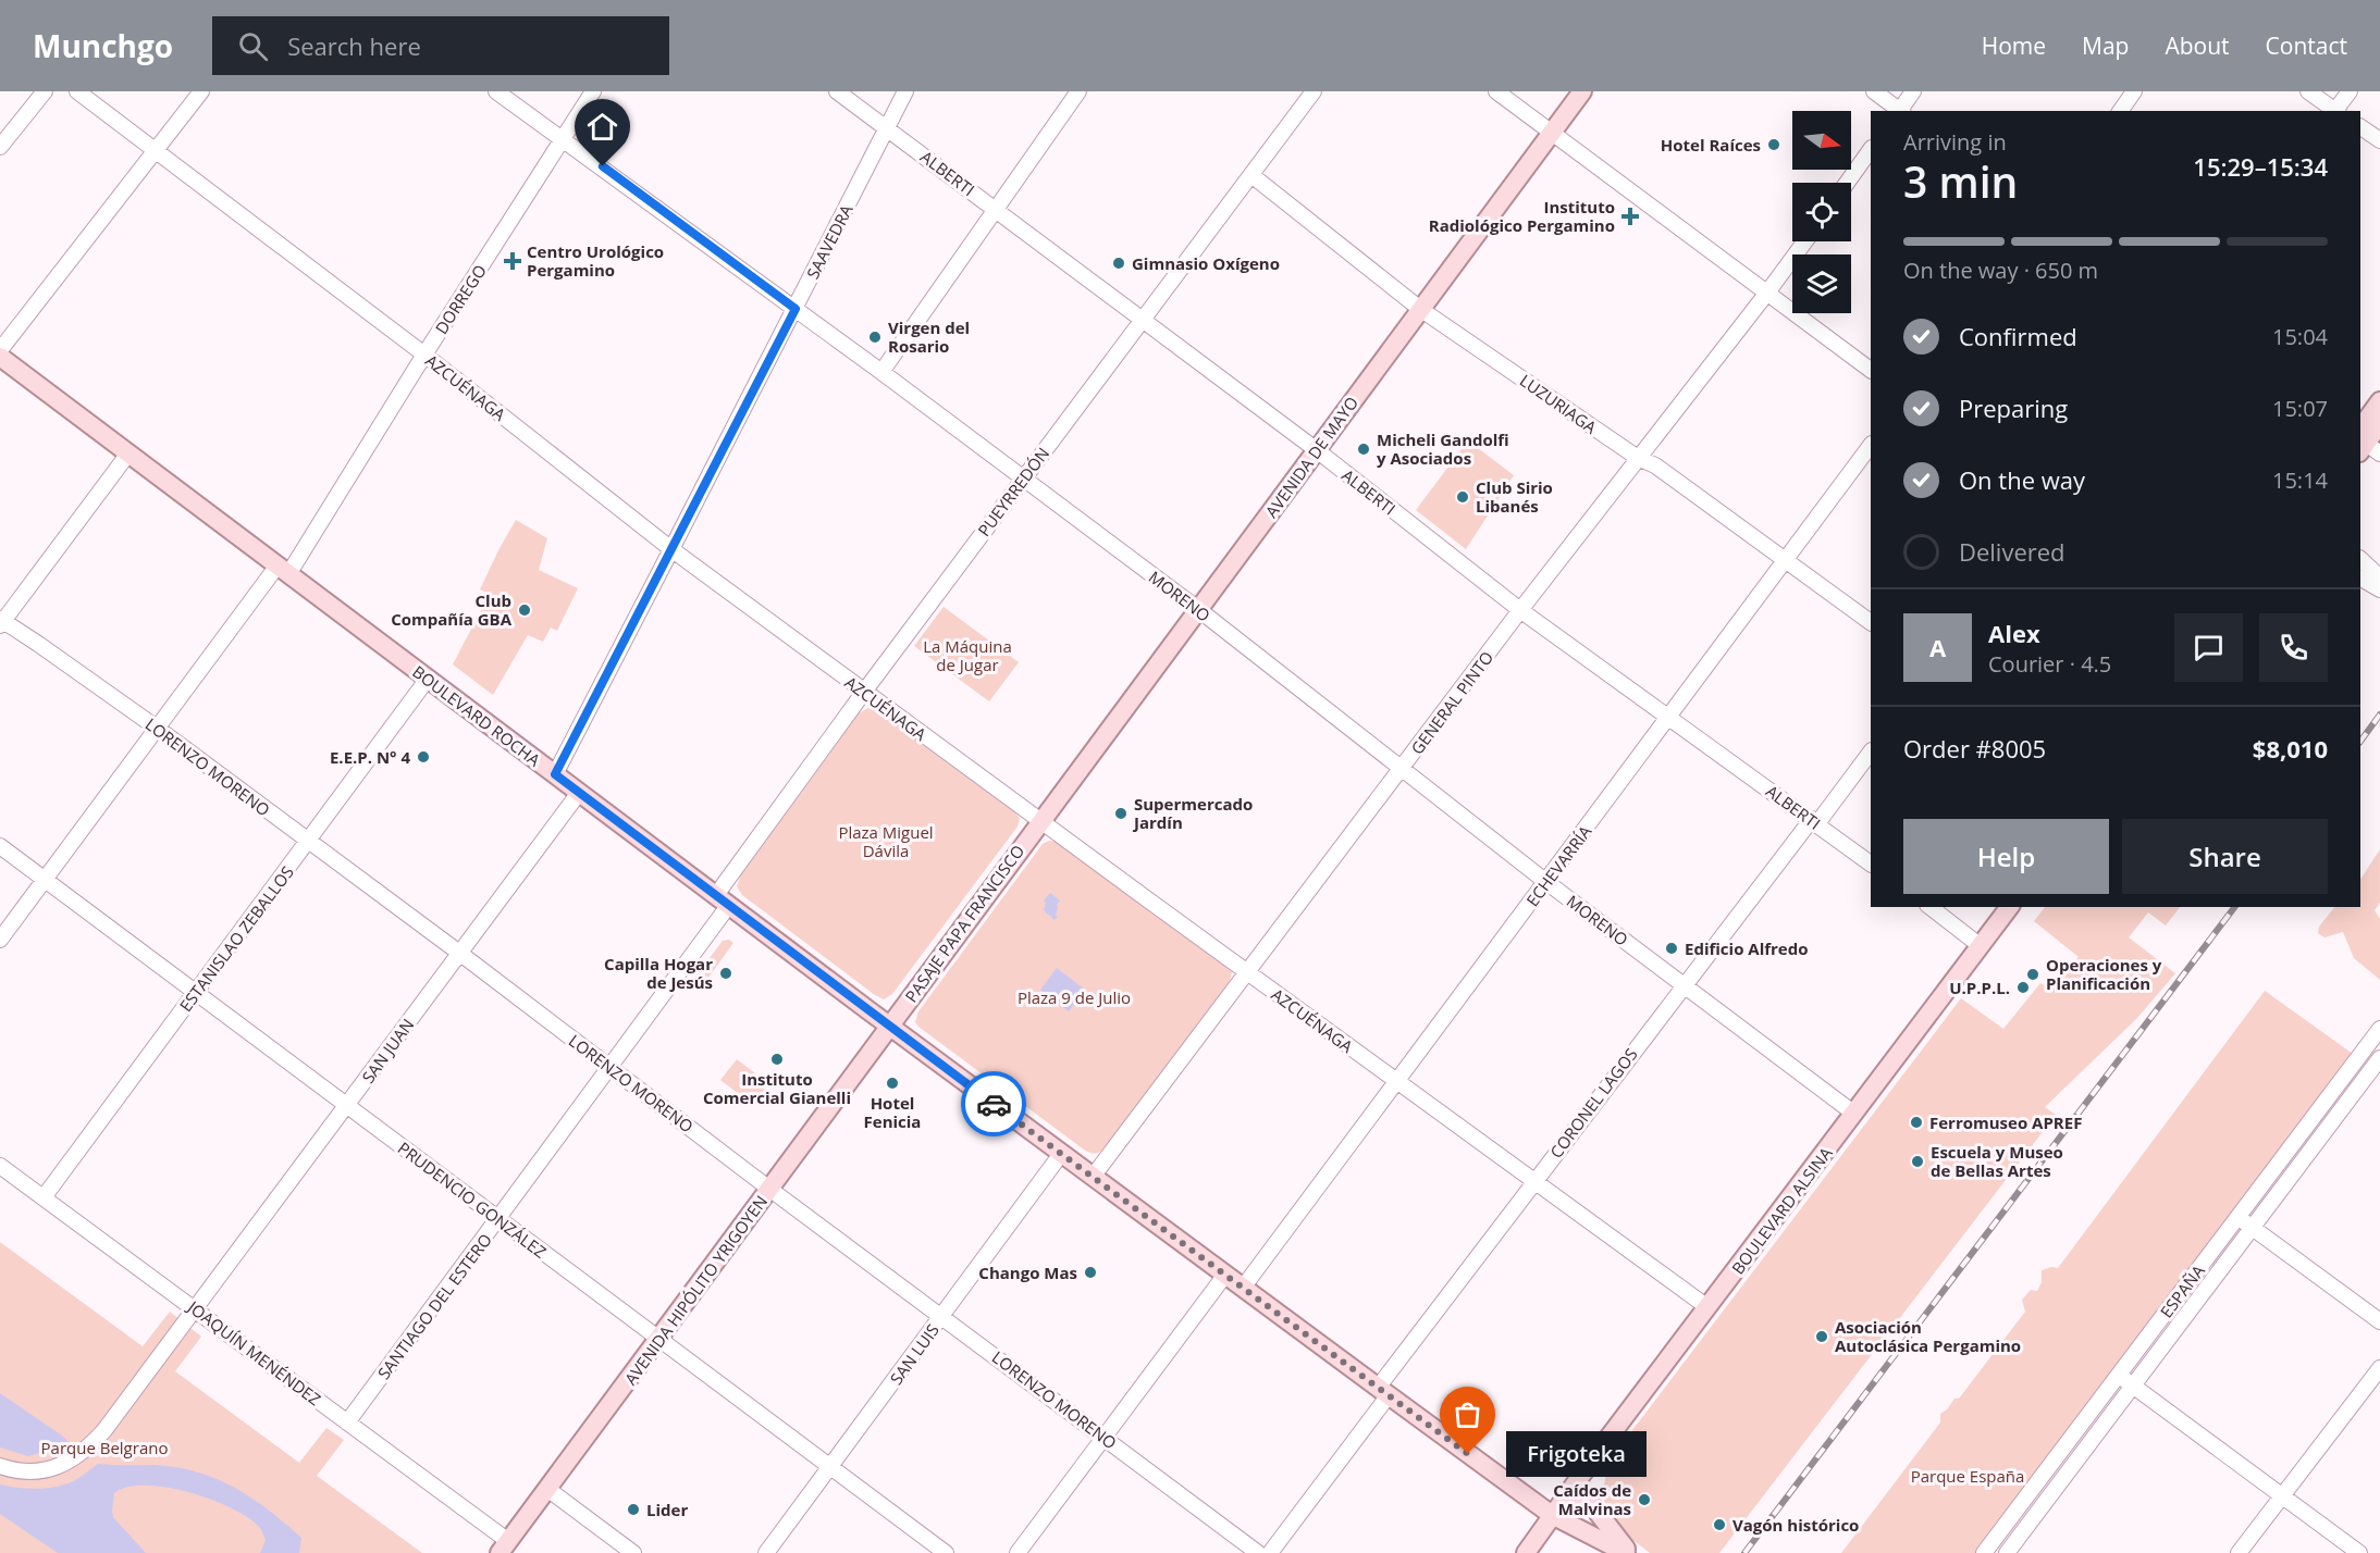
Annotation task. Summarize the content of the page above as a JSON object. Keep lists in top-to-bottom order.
{
  "streets": {
    "main road": [
      "AVENIDA DE MAYO",
      "BOULEVARD ROCHA",
      "PASAJE PAPA FRANCISCO",
      "BOULEVARD ALSINA",
      "AVENIDA HIPÓLITO YRIGOYEN"
    ],
    "street": [
      "ALBERTI",
      "SAAVEDRA",
      "DORREGO",
      "AZCUÉNAGA",
      "LUZURIAGA",
      "PUEYRREDÓN",
      "MORENO",
      "GENERAL PINTO",
      "LORENZO MORENO",
      "ECHEVARRÍA",
      "ESTANISLAO ZEBALLOS",
      "SAN JUAN",
      "CORONEL LAGOS",
      "PRUDENCIO GONZÁLEZ",
      "ESPAÑA",
      "SANTIAGO DEL ESTERO",
      "JOAQUÍN MENÉNDEZ",
      "SAN LUIS"
    ]
  },
  "crossings": [
    ["ALBERTI", "SAAVEDRA"],
    ["ALBERTI", "AVENIDA DE MAYO"],
    ["ALBERTI", "PUEYRREDÓN"],
    ["ALBERTI", "GENERAL PINTO"],
    ["ALBERTI", "ECHEVARRÍA"],
    ["ALBERTI", "CORONEL LAGOS"],
    ["SAAVEDRA", "AZCUÉNAGA"],
    ["SAAVEDRA", "MORENO"],
    ["SAAVEDRA", "BOULEVARD ROCHA"],
    ["DORREGO", "AZCUÉNAGA"],
    ["DORREGO", "MORENO"],
    ["DORREGO", "BOULEVARD ROCHA"],
    ["DORREGO", "LORENZO MORENO"],
    ["DORREGO", "PRUDENCIO GONZÁLEZ"],
    ["AZCUÉNAGA", "AVENIDA DE MAYO"],
    ["AZCUÉNAGA", "PUEYRREDÓN"],
    ["AZCUÉNAGA", "GENERAL PINTO"],
    ["AZCUÉNAGA", "ECHEVARRÍA"],
    ["AZCUÉNAGA", "PASAJE PAPA FRANCISCO"],
    ["AZCUÉNAGA", "CORONEL LAGOS"],
    ["AZCUÉNAGA", "BOULEVARD ALSINA"],
    ["LUZURIAGA", "AVENIDA DE MAYO"],
    ["LUZURIAGA", "PUEYRREDÓN"],
    ["LUZURIAGA", "GENERAL PINTO"],
    ["LUZURIAGA", "ECHEVARRÍA"],
    ["AVENIDA DE MAYO", "MORENO"],
    ["AVENIDA DE MAYO", "PASAJE PAPA FRANCISCO"],
    ["PUEYRREDÓN", "MORENO"],
    ["PUEYRREDÓN", "BOULEVARD ROCHA"],
    ["PUEYRREDÓN", "SANTIAGO DEL ESTERO"],
    ["MORENO", "GENERAL PINTO"],
    ["MORENO", "ECHEVARRÍA"],
    ["MORENO", "CORONEL LAGOS"],
    ["MORENO", "BOULEVARD ALSINA"],
    ["GENERAL PINTO", "BOULEVARD ROCHA"],
    ["BOULEVARD ROCHA", "ECHEVARRÍA"],
    ["BOULEVARD ROCHA", "PASAJE PAPA FRANCISCO"],
    ["BOULEVARD ROCHA", "ESTANISLAO ZEBALLOS"],
    ["BOULEVARD ROCHA", "SAN JUAN"],
    ["BOULEVARD ROCHA", "CORONEL LAGOS"],
    ["BOULEVARD ROCHA", "BOULEVARD ALSINA"],
    ["BOULEVARD ROCHA", "AVENIDA HIPÓLITO YRIGOYEN"],
    ["BOULEVARD ROCHA", "SANTIAGO DEL ESTERO"],
    ["BOULEVARD ROCHA", "SAN LUIS"],
    ["LORENZO MORENO", "ESTANISLAO ZEBALLOS"],
    ["LORENZO MORENO", "SAN JUAN"],
    ["LORENZO MORENO", "AVENIDA HIPÓLITO YRIGOYEN"],
    ["LORENZO MORENO", "SANTIAGO DEL ESTERO"],
    ["LORENZO MORENO", "SAN LUIS"],
    ["PASAJE PAPA FRANCISCO", "AVENIDA HIPÓLITO YRIGOYEN"],
    ["ESTANISLAO ZEBALLOS", "PRUDENCIO GONZÁLEZ"],
    ["ESTANISLAO ZEBALLOS", "JOAQUÍN MENÉNDEZ"],
    ["SAN JUAN", "PRUDENCIO GONZÁLEZ"],
    ["SAN JUAN", "JOAQUÍN MENÉNDEZ"],
    ["PRUDENCIO GONZÁLEZ", "AVENIDA HIPÓLITO YRIGOYEN"],
    ["PRUDENCIO GONZÁLEZ", "SANTIAGO DEL ESTERO"],
    ["PRUDENCIO GONZÁLEZ", "SAN LUIS"],
    ["AVENIDA HIPÓLITO YRIGOYEN", "JOAQUÍN MENÉNDEZ"],
    ["SANTIAGO DEL ESTERO", "JOAQUÍN MENÉNDEZ"]
  ],
  "parks": [
    "La Máquina de Jugar",
    "Plaza Miguel Dávila",
    "Plaza 9 de Julio",
    "Parque Belgrano",
    "Parque España"
  ],
  "places": {
    "other": [
      "Hotel Raíces",
      "Gimnasio Oxígeno",
      "Virgen del Rosario",
      "Micheli Gandolfi y Asociados",
      "Club Sirio Libanés",
      "Club Compañía GBA",
      "E.E.P. N° 4",
      "Supermercado Jardín",
      "Edificio Alfredo",
      "Capilla Hogar de Jesús",
      "Operaciones y Planificación",
      "U.P.P.L.",
      "Instituto Comercial Gianelli",
      "Hotel Fenicia",
      "Ferromuseo APREF",
      "Escuela y Museo de Bellas Artes",
      "Chango Mas",
      "Asociación Autoclásica Pergamino",
      "Frigoteka",
      "Caídos de Malvinas",
      "Lider",
      "Vagón histórico"
    ],
    "health": ["Instituto Radiológico Pergamino", "Centro Urológico Pergamino"]
  },
  "north": "right",
  "page": {
    "header": "Munchgo",
    "search": "Search here",
    "nav": [
      "Home",
      "Map",
      "About",
      "Contact"
    ],
    "heading": ["3 min", "Arriving in", "15:29–15:34"],
    "panel": [
      "Alex",
      "Courier · 4.5",
      "Order #8005",
      "$8,010"
    ],
    "bar": "On the way · 650 m",
    "list": [
      ["Confirmed", "15:04"],
      ["Preparing", "15:07"],
      ["On the way", "15:14"],
      "Delivered"
    ],
    "round": "A",
    "buttons": ["Help", "Share"],
    "bubble": "Frigoteka"
  }
}
